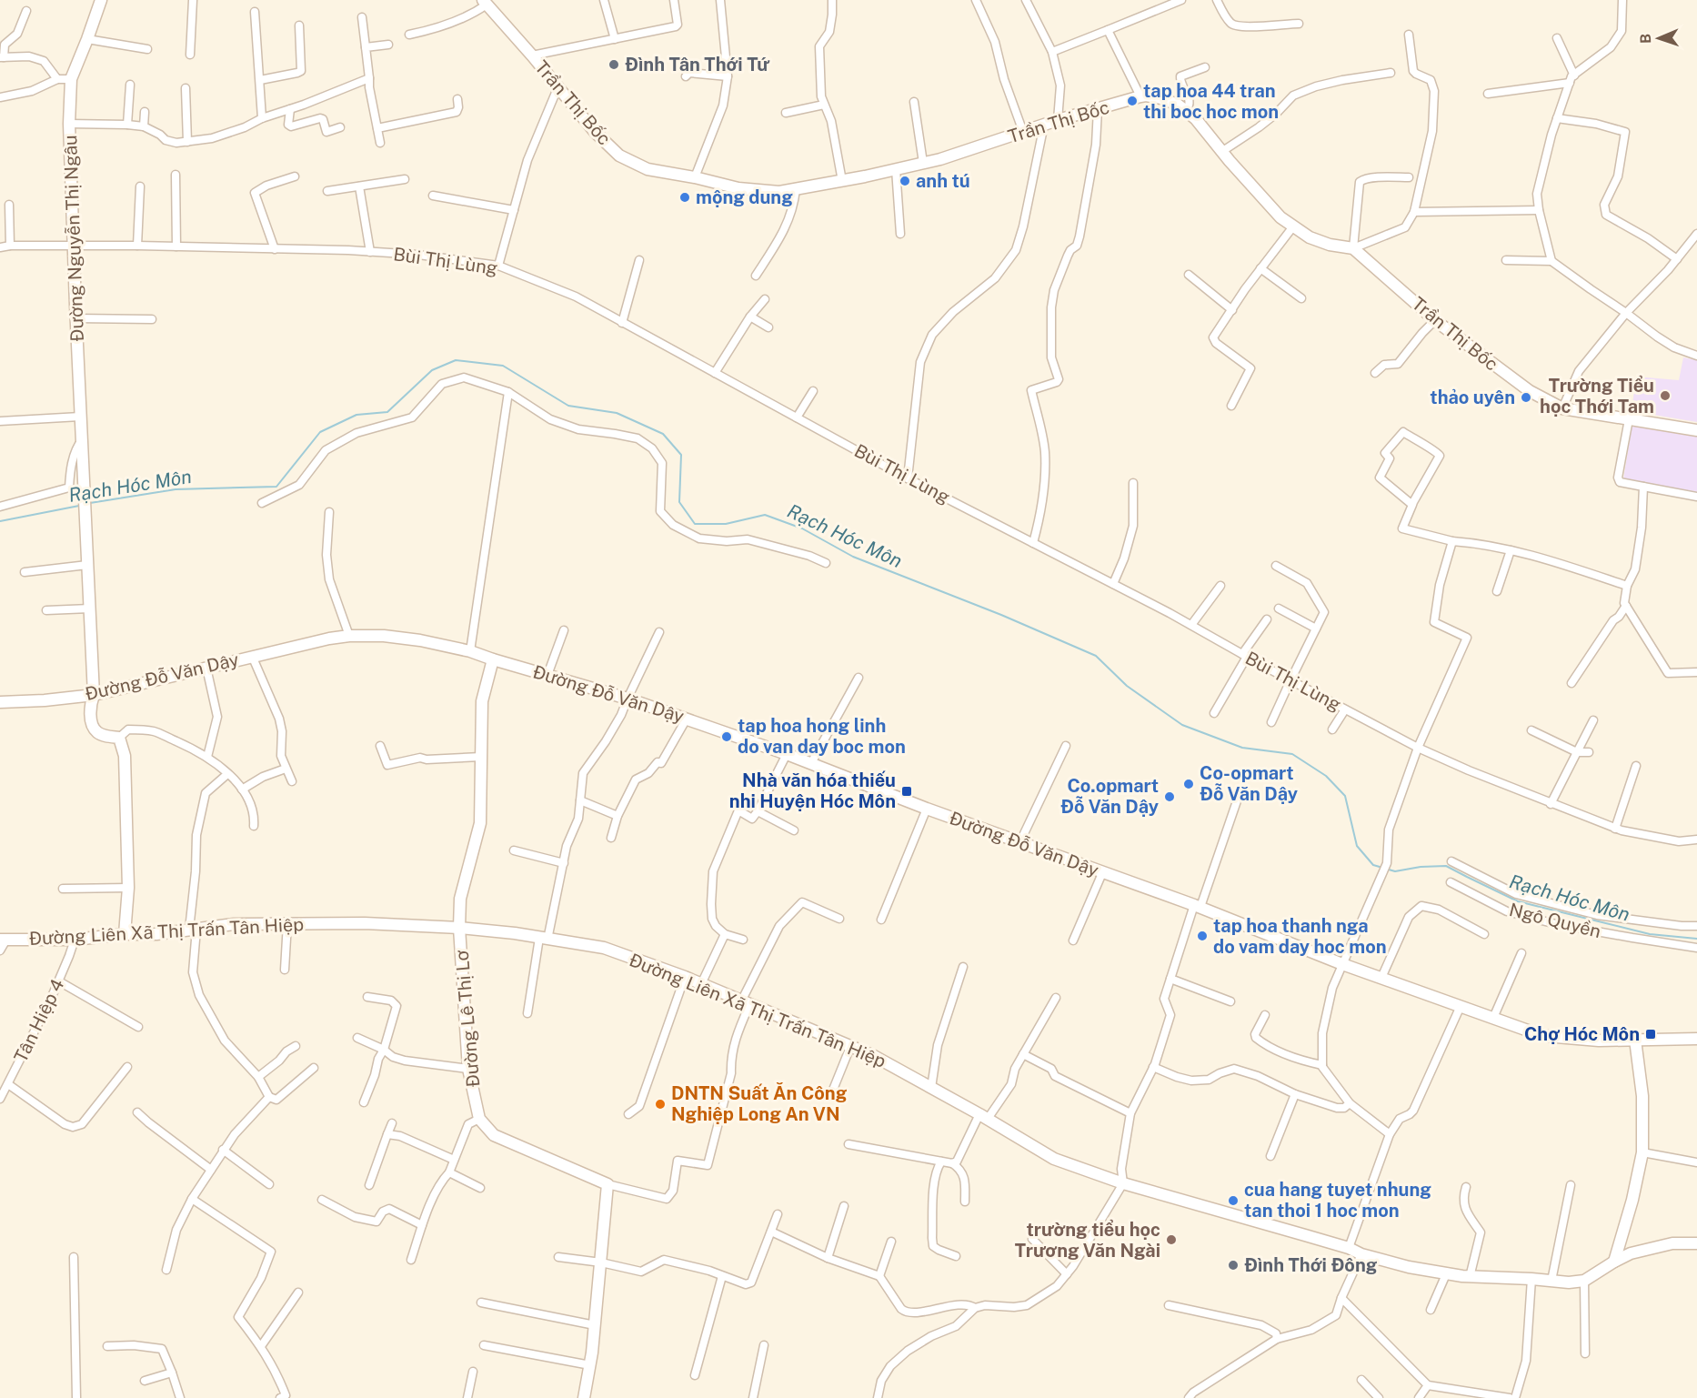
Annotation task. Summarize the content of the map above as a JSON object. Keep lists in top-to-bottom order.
{
  "streets": {
    "street": [
      "Trần Thị Bốc",
      "Đường Nguyễn Thị Ngâu",
      "Bùi Thị Lùng",
      "Đường Đỗ Văn Dậy",
      "Ngô Quyền",
      "Đường Liên Xã Thị Trấn Tân Hiệp",
      "Đường Lê Thị Lơ",
      "Tân Hiệp 4"
    ]
  },
  "crossings": [
    ["Đường Nguyễn Thị Ngâu", "Bùi Thị Lùng"],
    ["Đường Đỗ Văn Dậy", "Đường Lê Thị Lơ"],
    ["Đường Liên Xã Thị Trấn Tân Hiệp", "Đường Lê Thị Lơ"],
    ["Đường Liên Xã Thị Trấn Tân Hiệp", "Tân Hiệp 4"]
  ],
  "water": ["Rạch Hóc Môn"],
  "places": {
    "other": [
      "Đình Tân Thới Tứ",
      "tap hoa 44 tran thi boc hoc mon",
      "anh tú",
      "mộng dung",
      "Trường Tiểu học Thới Tam",
      "thảo uyên",
      "tap hoa hong linh do van day boc mon",
      "Co-opmart Đỗ Văn Dậy",
      "Co.opmart Đỗ Văn Dậy",
      "tap hoa thanh nga do vam day hoc mon",
      "DNTN Suất Ăn Công Nghiệp Long An VN",
      "cua hang tuyet nhung tan thoi 1 hoc mon",
      "trường tiểu học Trương Văn Ngài",
      "Đình Thới Đông"
    ],
    "transit": ["Nhà văn hóa thiếu nhi Huyện Hóc Môn", "Chợ Hóc Môn"]
  },
  "north": "left"
}
